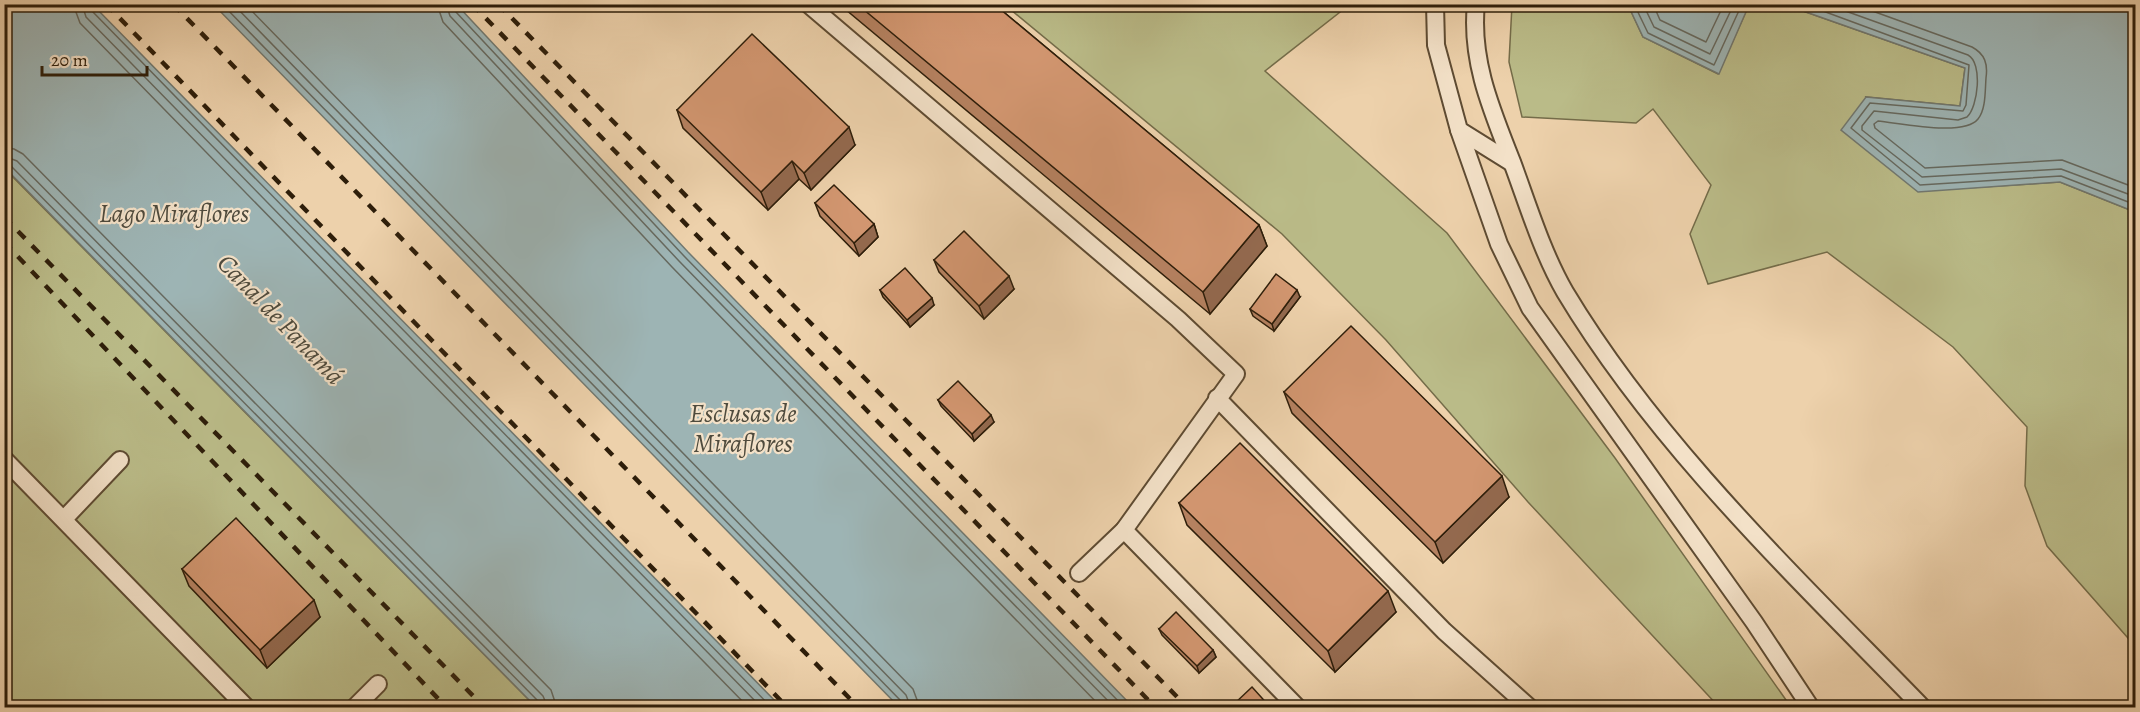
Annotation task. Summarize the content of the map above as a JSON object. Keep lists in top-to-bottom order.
{
  "water": ["Lago Miraflores", "Canal de Panamá", "Esclusas de Miraflores"],
  "scale_bar": "20 m"
}
